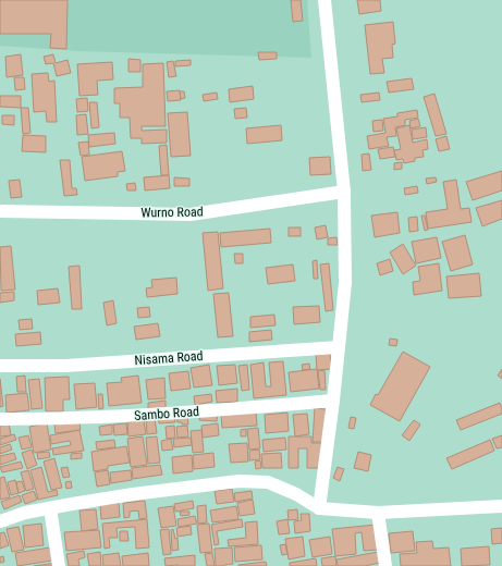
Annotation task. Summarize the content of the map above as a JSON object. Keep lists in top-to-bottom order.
{
  "streets": {
    "street": ["Wurno Road", "Nisama Road", "Sambo Road"]
  }
}
